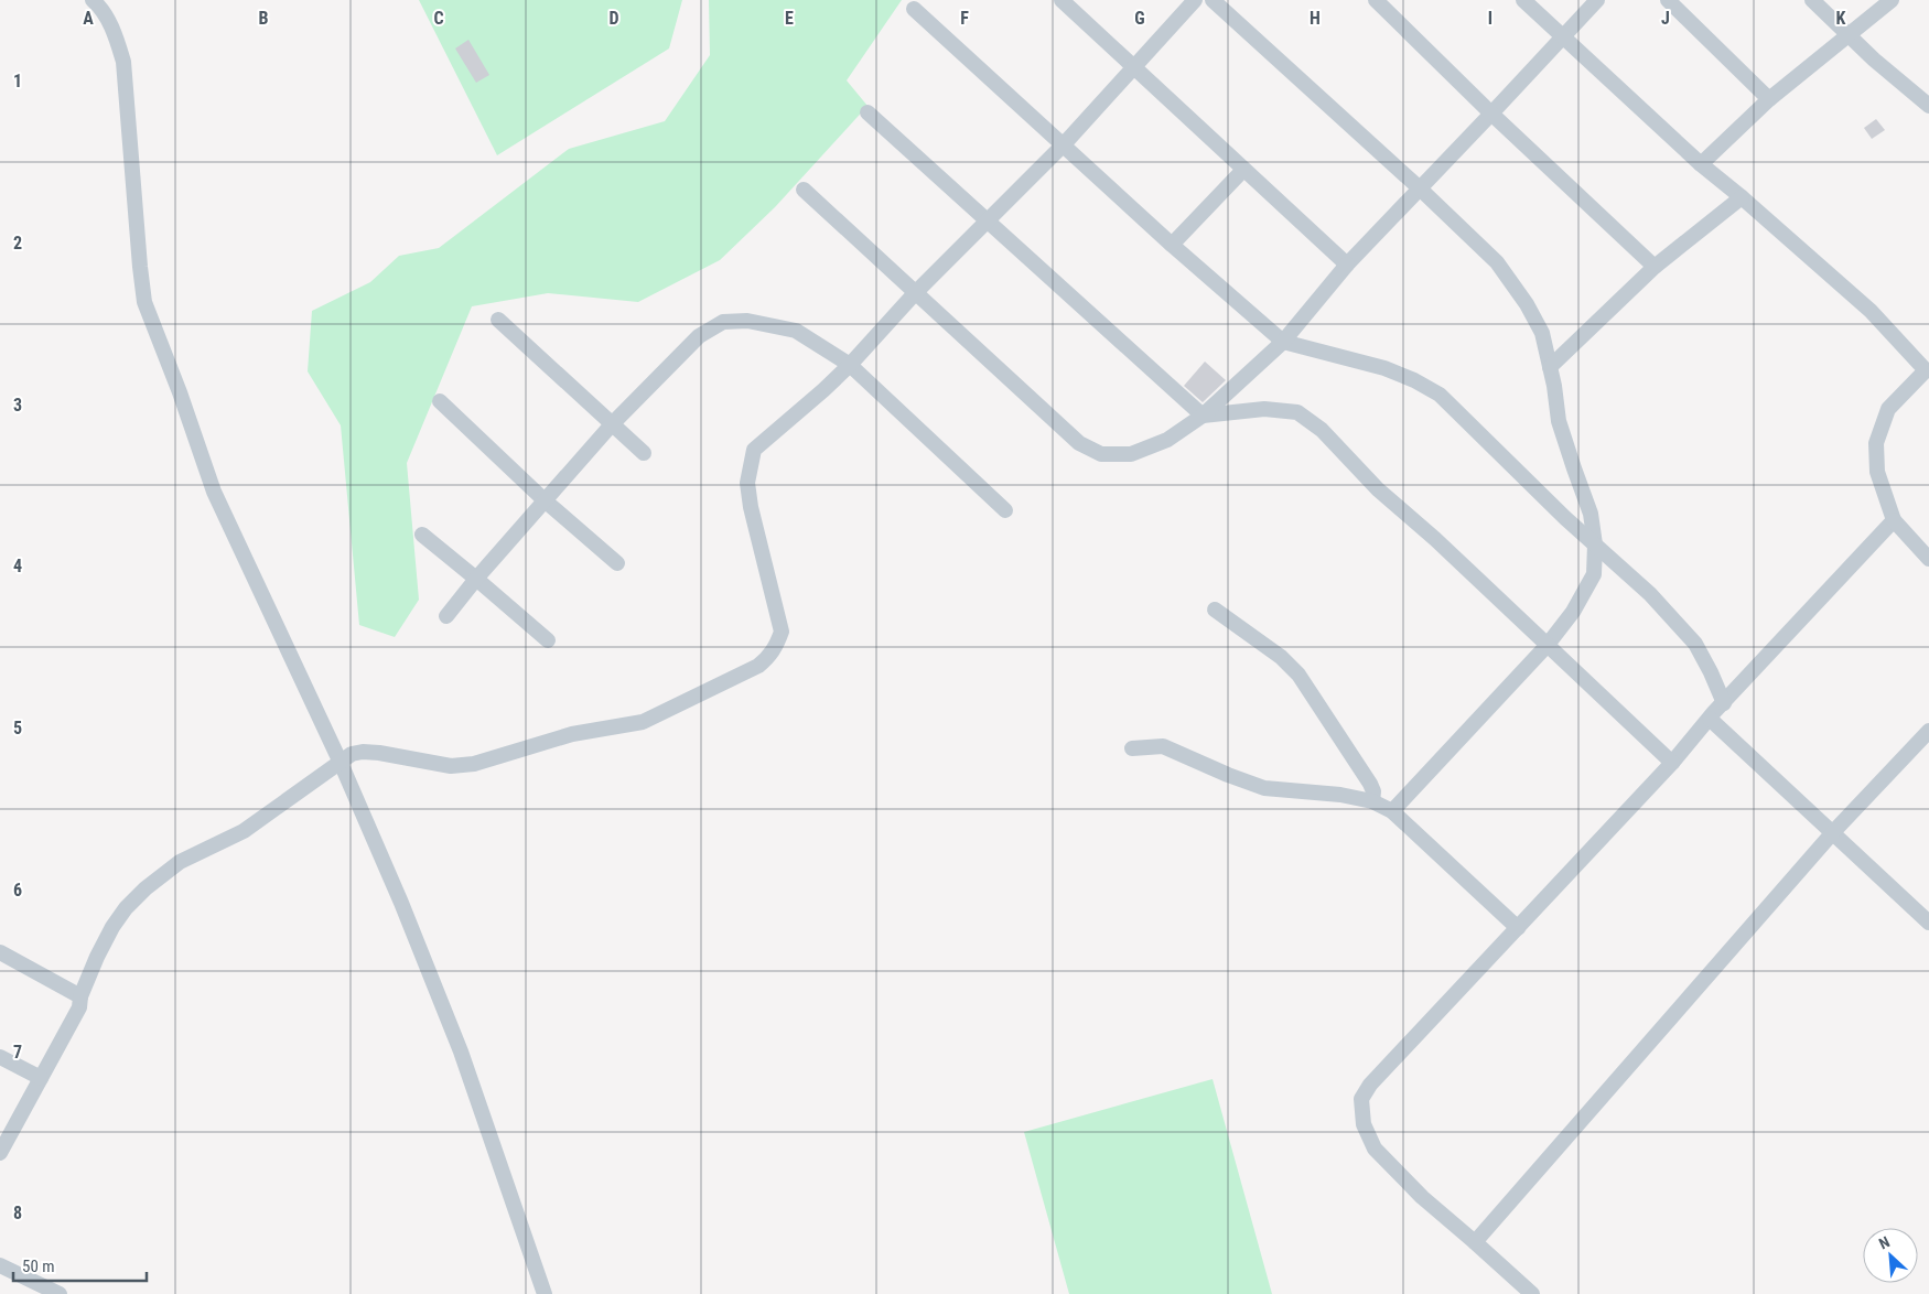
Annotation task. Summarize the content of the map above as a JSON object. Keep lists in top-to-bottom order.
{
  "scale_bar": "50 m",
  "north": "top left",
  "grid": {
    "columns": [
      "A",
      "B",
      "C",
      "D",
      "E",
      "F",
      "G",
      "H",
      "I",
      "J",
      "K"
    ],
    "rows": [
      "1",
      "2",
      "3",
      "4",
      "5",
      "6",
      "7",
      "8"
    ]
  }
}
